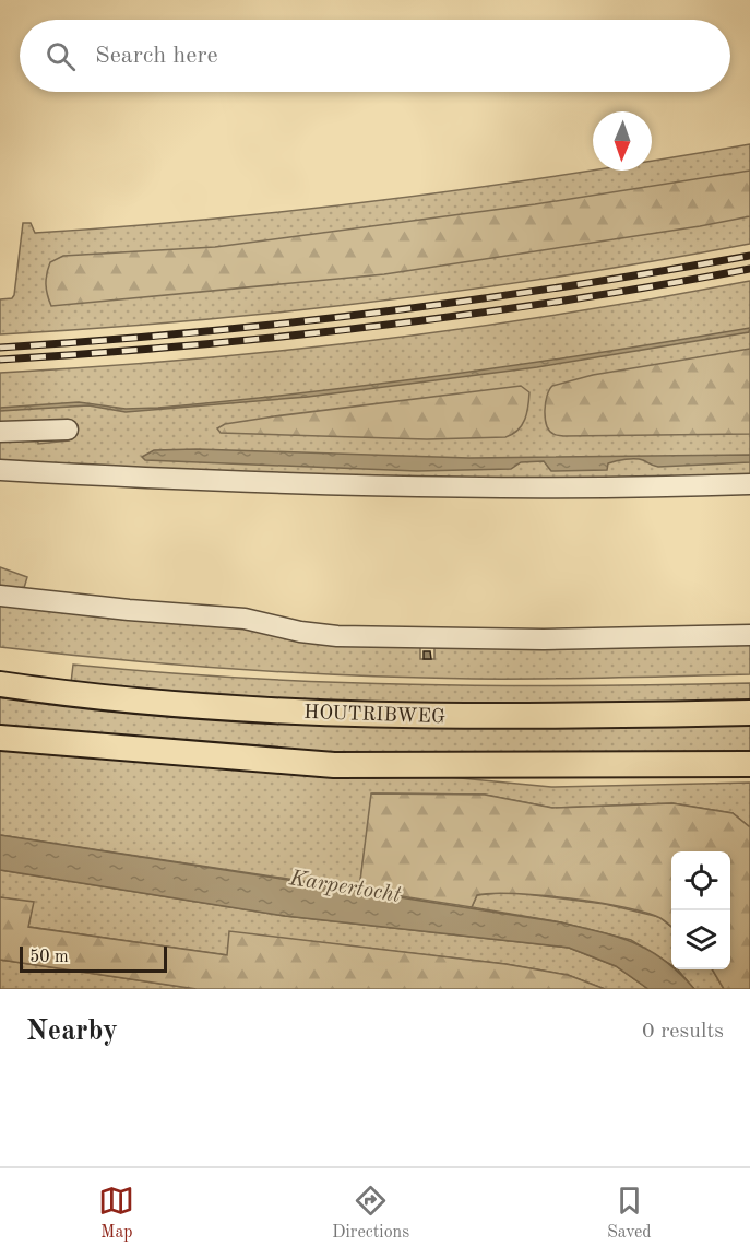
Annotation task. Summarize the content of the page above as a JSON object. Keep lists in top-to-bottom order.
{
  "streets": {
    "main road": ["HOUTRIBWEG"]
  },
  "water": ["Karpertocht"],
  "scale_bar": "50 m",
  "north": "bottom",
  "page": {
    "search": "Search here",
    "scale": "50 m",
    "heading": ["Nearby", "0 results"],
    "nav": ["Map", "Directions", "Saved"]
  }
}
